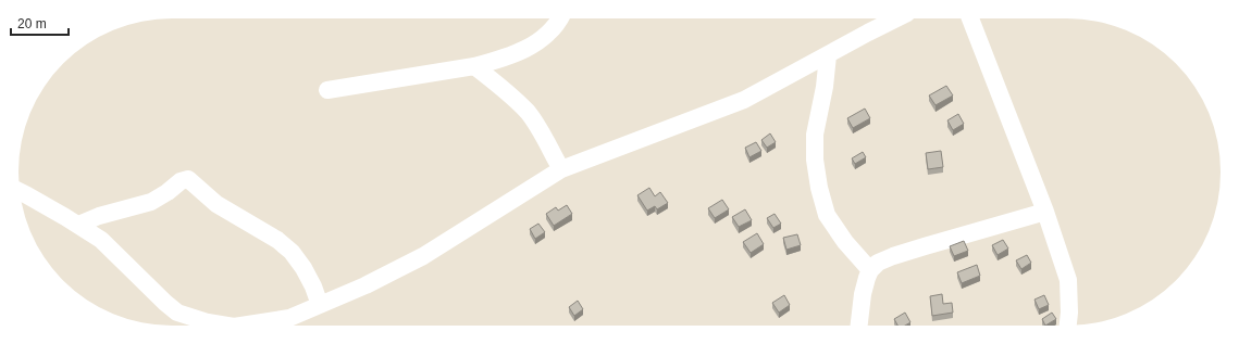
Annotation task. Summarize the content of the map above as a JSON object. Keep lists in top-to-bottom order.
{
  "scale_bar": "20 m"
}
